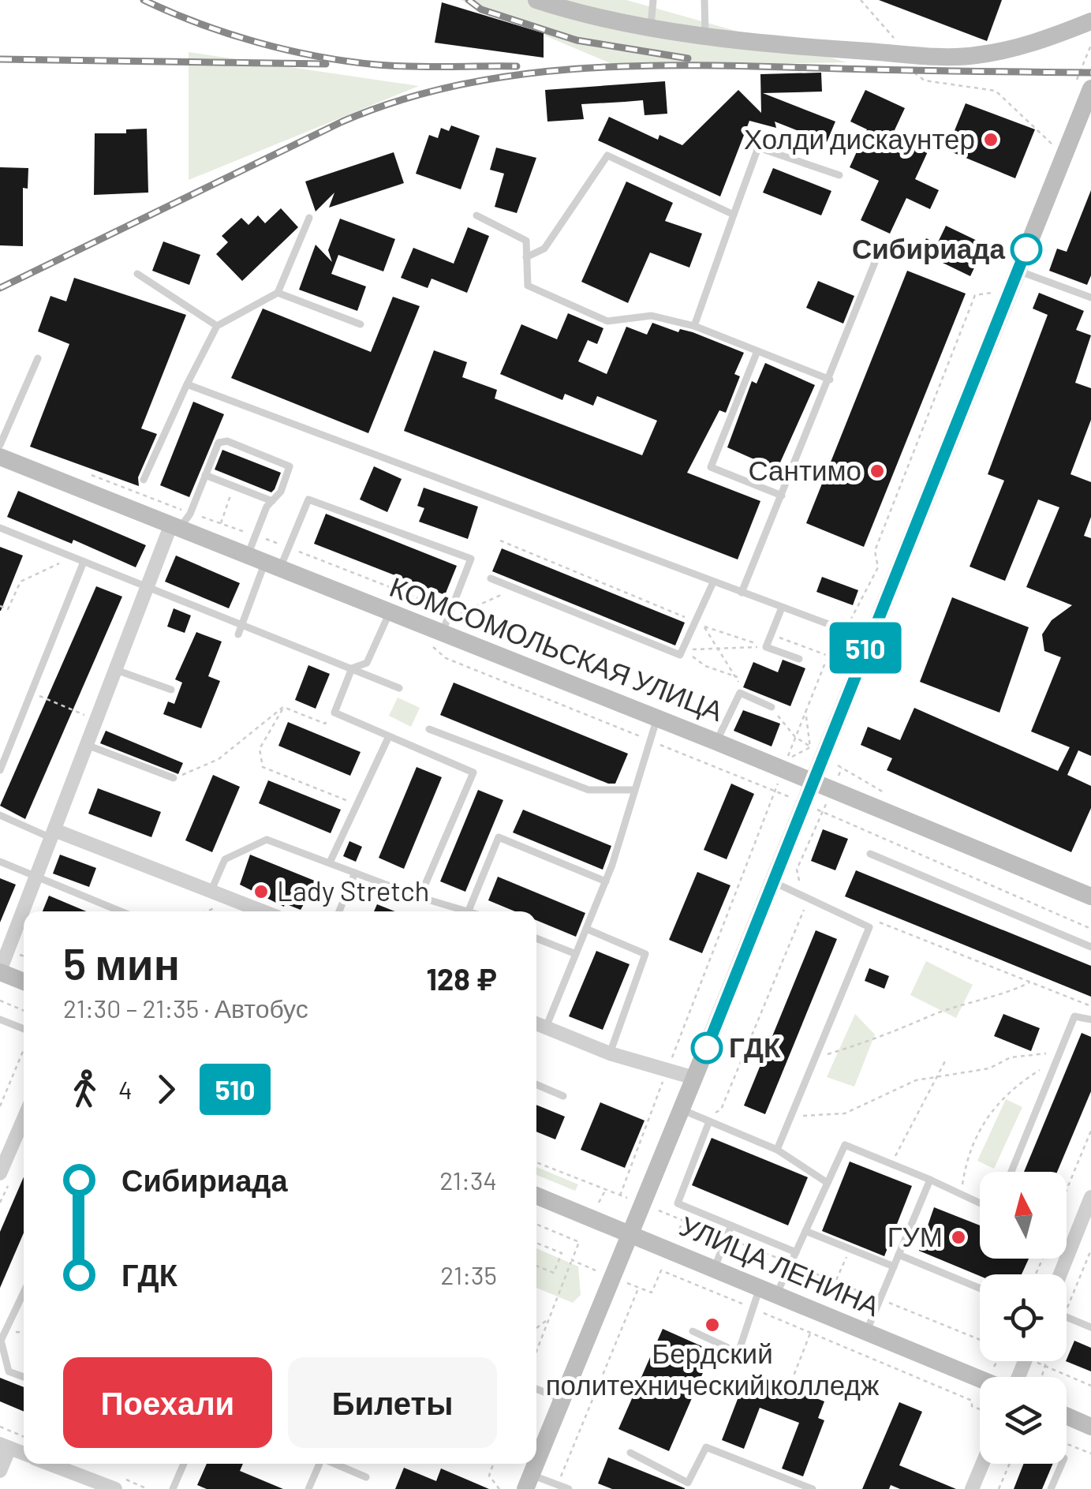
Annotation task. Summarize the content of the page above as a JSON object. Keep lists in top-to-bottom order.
{
  "streets": {
    "main road": ["КОМСОМОЛЬСКАЯ УЛИЦА", "УЛИЦА ЛЕНИНА"]
  },
  "places": [
    "Холди дискаунтер",
    "Сибириада",
    "Сантимо",
    "Lady Stretch",
    "ГДК",
    "ГУМ",
    "Бердский политехнический колледж"
  ],
  "lines": ["bus line 510"],
  "north": "top",
  "page": {
    "on_map": "510",
    "heading": ["5 мин", "21:30 – 21:35 · Автобус", "128 ₽"],
    "legs": ["4", "510"],
    "list": [
      {
        "name": "Сибириада",
        "value": "21:34"
      },
      {
        "name": "ГДК",
        "value": "21:35"
      }
    ],
    "buttons": ["Поехали", "Билеты"]
  }
}
